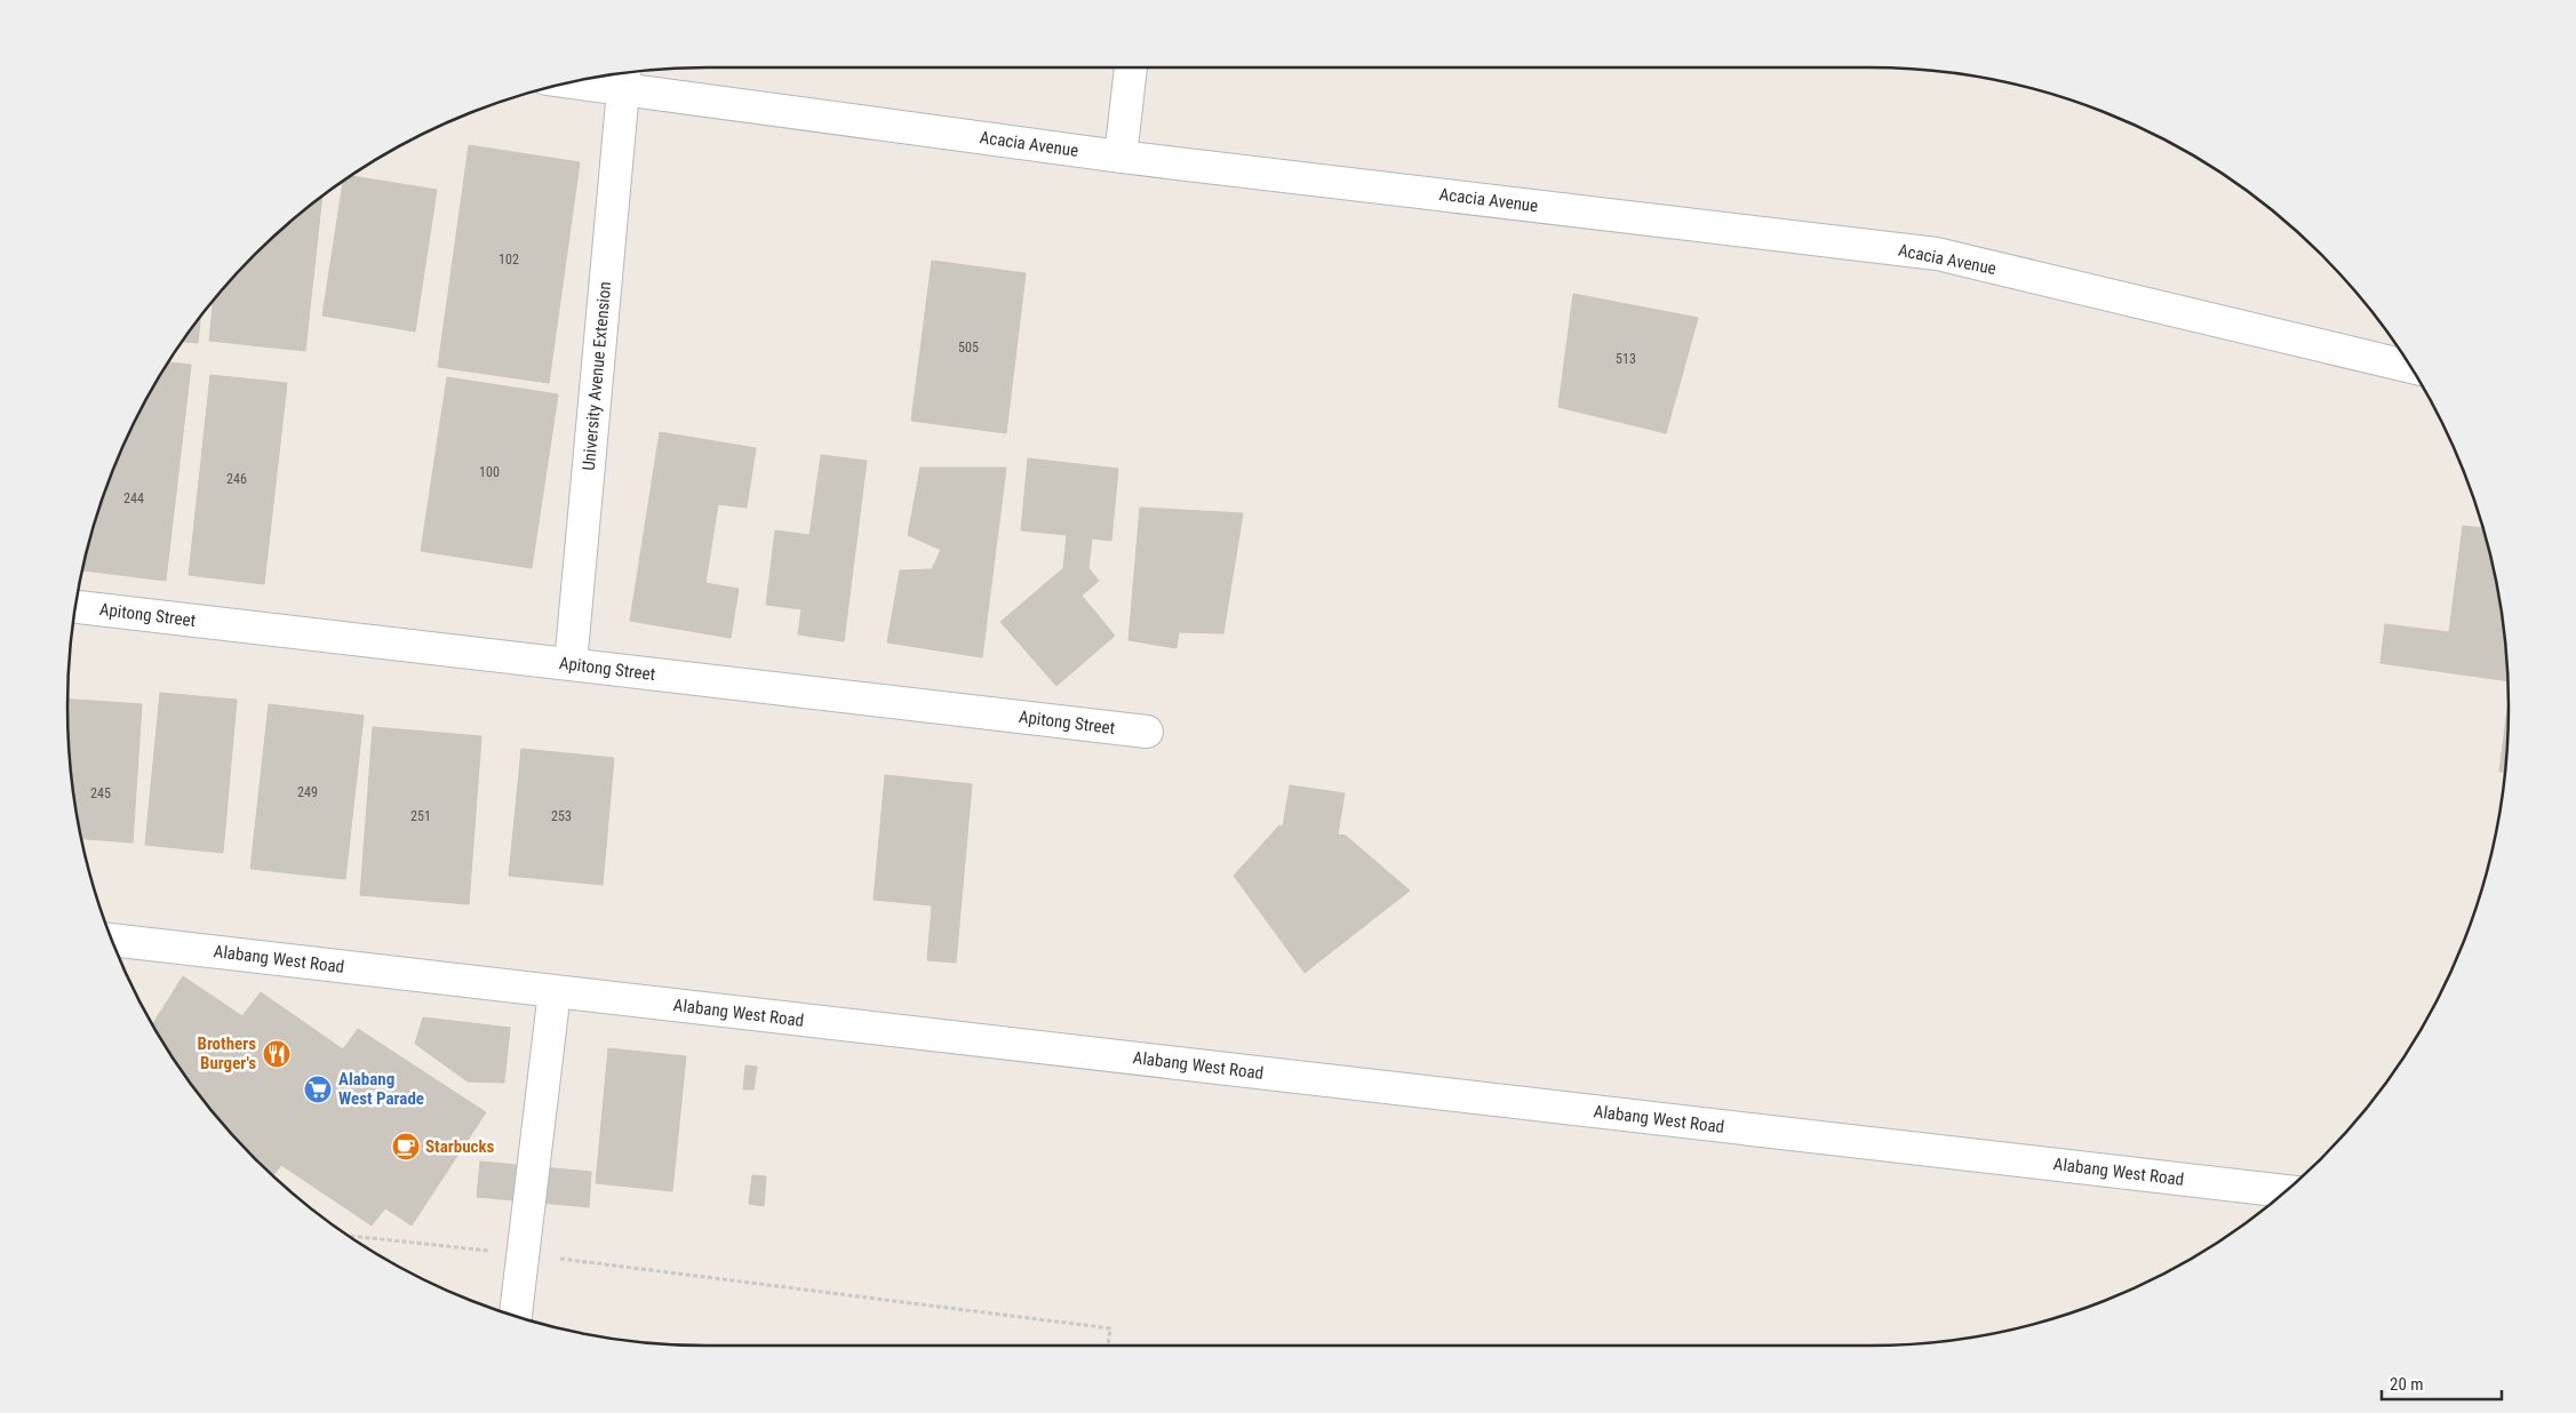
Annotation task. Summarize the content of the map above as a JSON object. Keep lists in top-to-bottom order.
{
  "streets": {
    "street": [
      "Acacia Avenue",
      "University Avenue Extension",
      "Apitong Street",
      "Alabang West Road"
    ]
  },
  "crossings": [
    ["Acacia Avenue", "University Avenue Extension"],
    ["University Avenue Extension", "Apitong Street"]
  ],
  "places": {
    "restaurant": ["Brothers Burger's"],
    "supermarket": ["Alabang West Parade"],
    "cafe": ["Starbucks"]
  },
  "house_numbers": [
    "102",
    "505",
    "513",
    "100",
    "246",
    "244",
    "249",
    "245",
    "251",
    "253"
  ],
  "scale_bar": "20 m"
}
